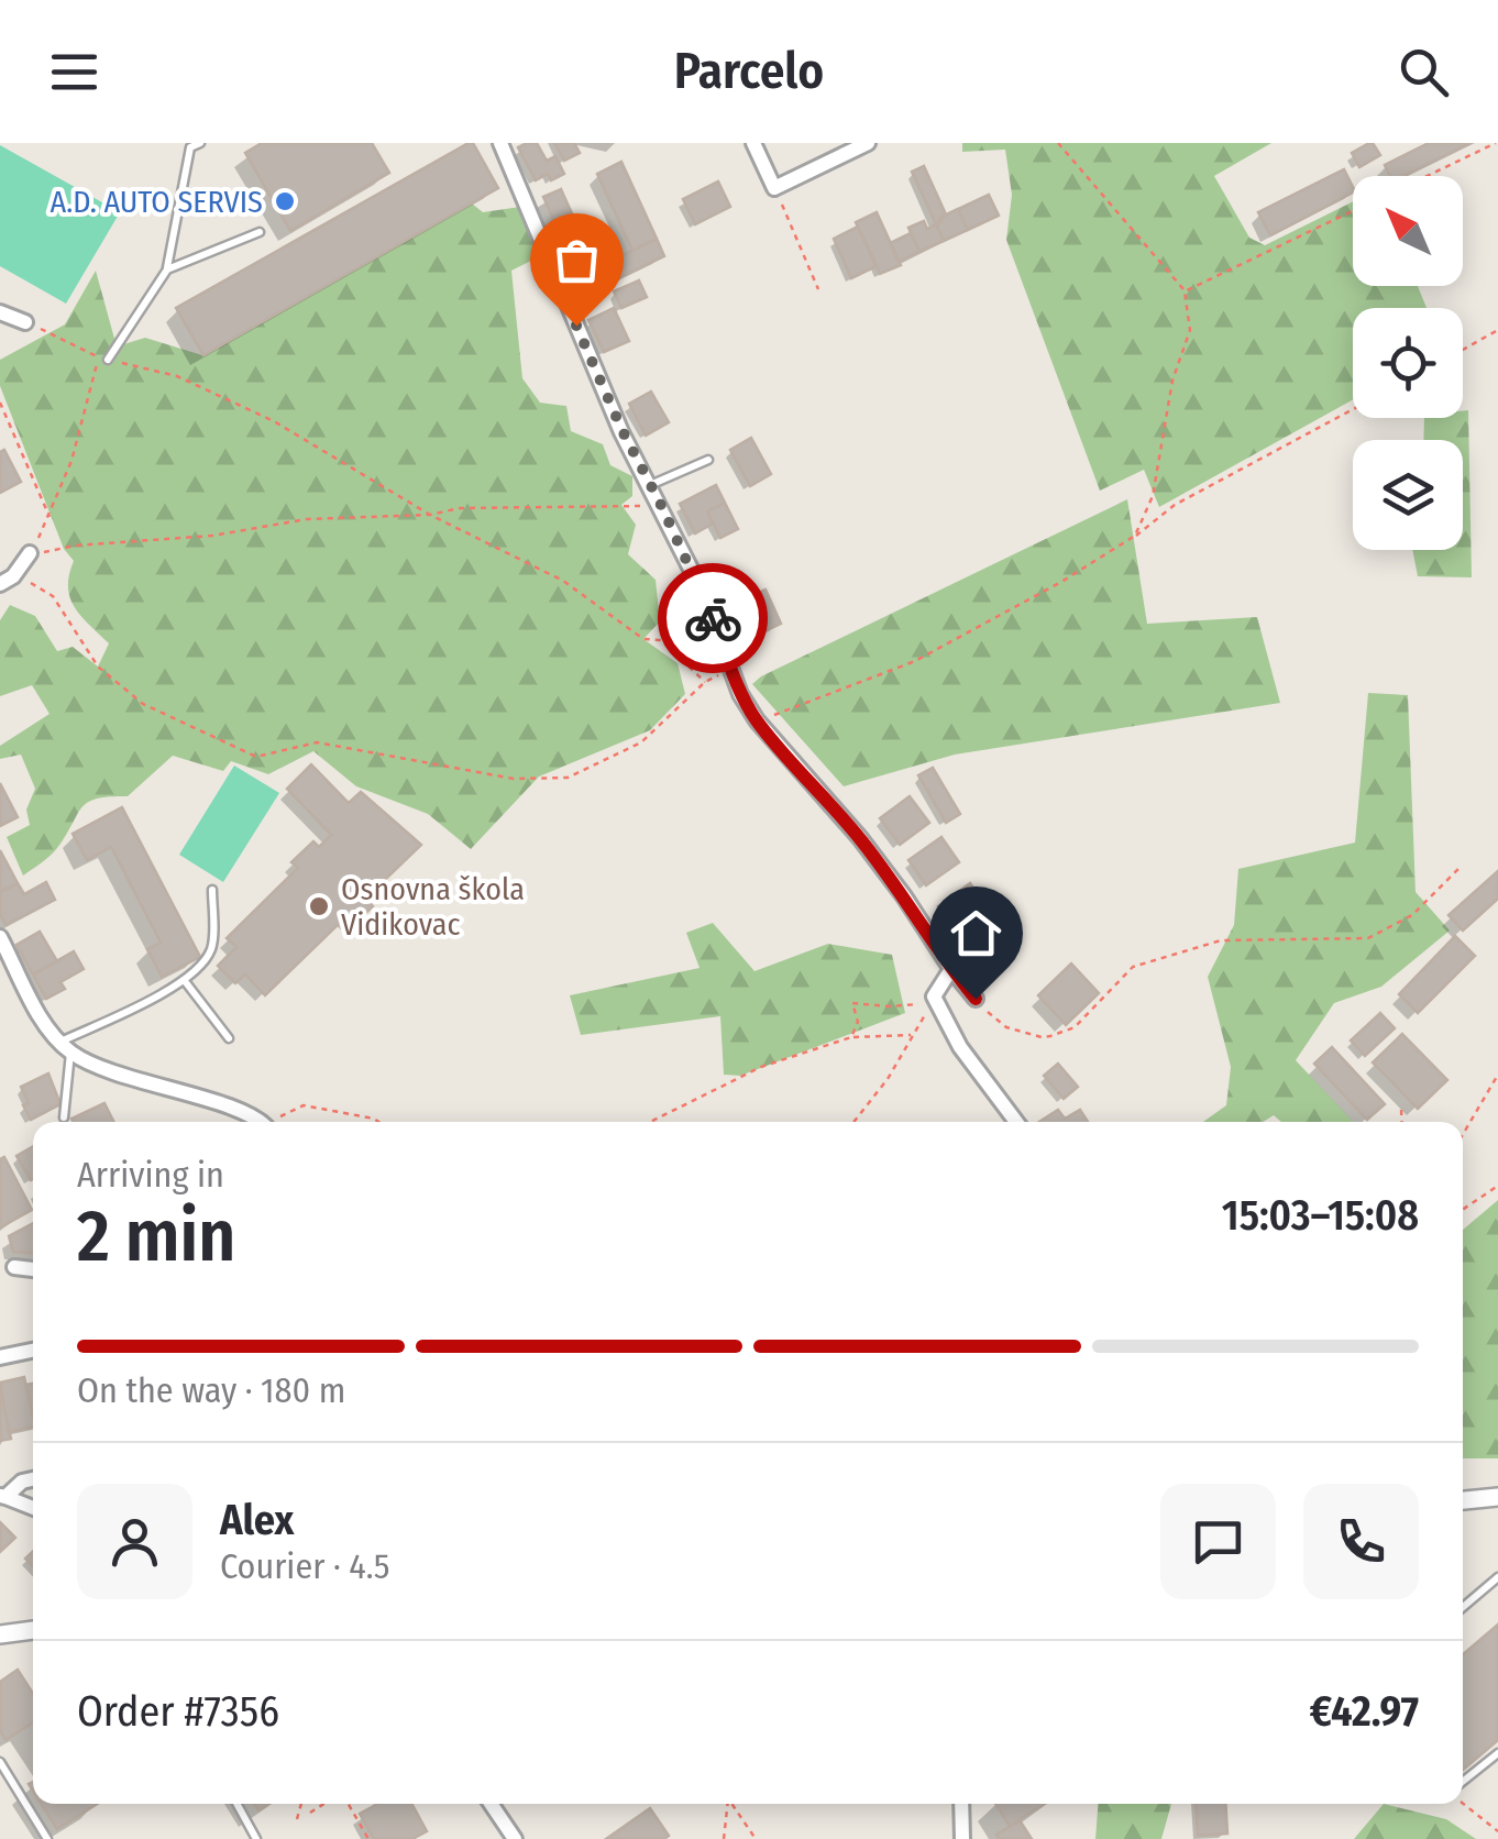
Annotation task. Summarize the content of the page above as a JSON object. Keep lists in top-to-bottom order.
{
  "places": ["A.D. AUTO SERVIS", "Osnovna škola Vidikovac"],
  "north": "top left",
  "page": {
    "header": "Parcelo",
    "heading": ["2 min", "Arriving in", "15:03–15:08"],
    "panel": [
      "Alex",
      "Courier · 4.5",
      "Order #7356",
      "€42.97"
    ],
    "bar": "On the way · 180 m"
  }
}
